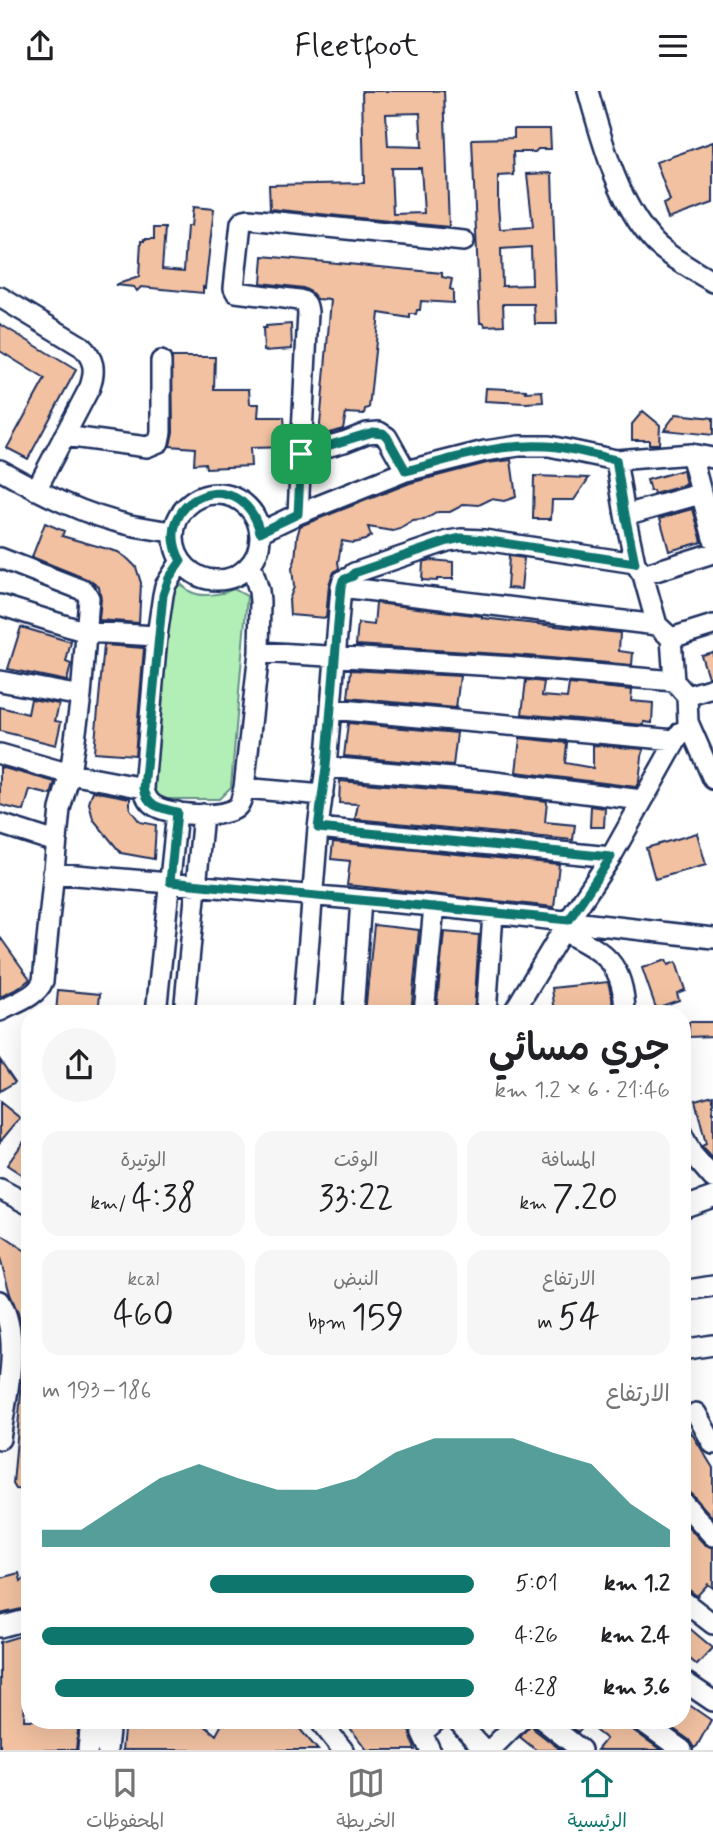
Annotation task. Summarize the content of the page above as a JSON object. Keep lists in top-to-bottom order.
{
  "page": {
    "header": "Fleetfoot",
    "heading": ["جري مسائي", "21:46 · 6 × 1.2 km"],
    "stats": [
      ["المسافة", "7.20 km"],
      ["الوقت", "33:22"],
      ["الوتيرة", "4:38 /km"],
      ["الارتفاع", "54 m"],
      ["النبض", "159 bpm"],
      ["kcal", "460"]
    ],
    "chart": ["الارتفاع", "186–193 m"],
    "list": [
      {
        "name": "1.2 km",
        "note": "5:01"
      },
      {
        "name": "2.4 km",
        "note": "4:26"
      },
      {
        "name": "3.6 km",
        "note": "4:28"
      }
    ],
    "tabs": ["الرئيسية", "الخريطة", "المحفوظات"]
  }
}
